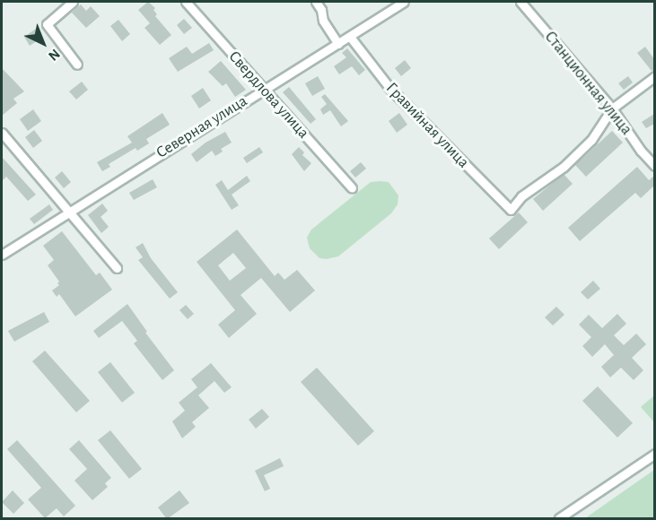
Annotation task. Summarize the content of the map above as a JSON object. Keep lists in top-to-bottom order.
{
  "streets": {
    "street": [
      "Станционная улица",
      "Свердлова улица",
      "Гравийная улица",
      "Северная улица"
    ]
  },
  "crossings": [
    ["Станционная улица", "Гравийная улица"],
    ["Свердлова улица", "Северная улица"],
    ["Гравийная улица", "Северная улица"]
  ],
  "north": "bottom right"
}
